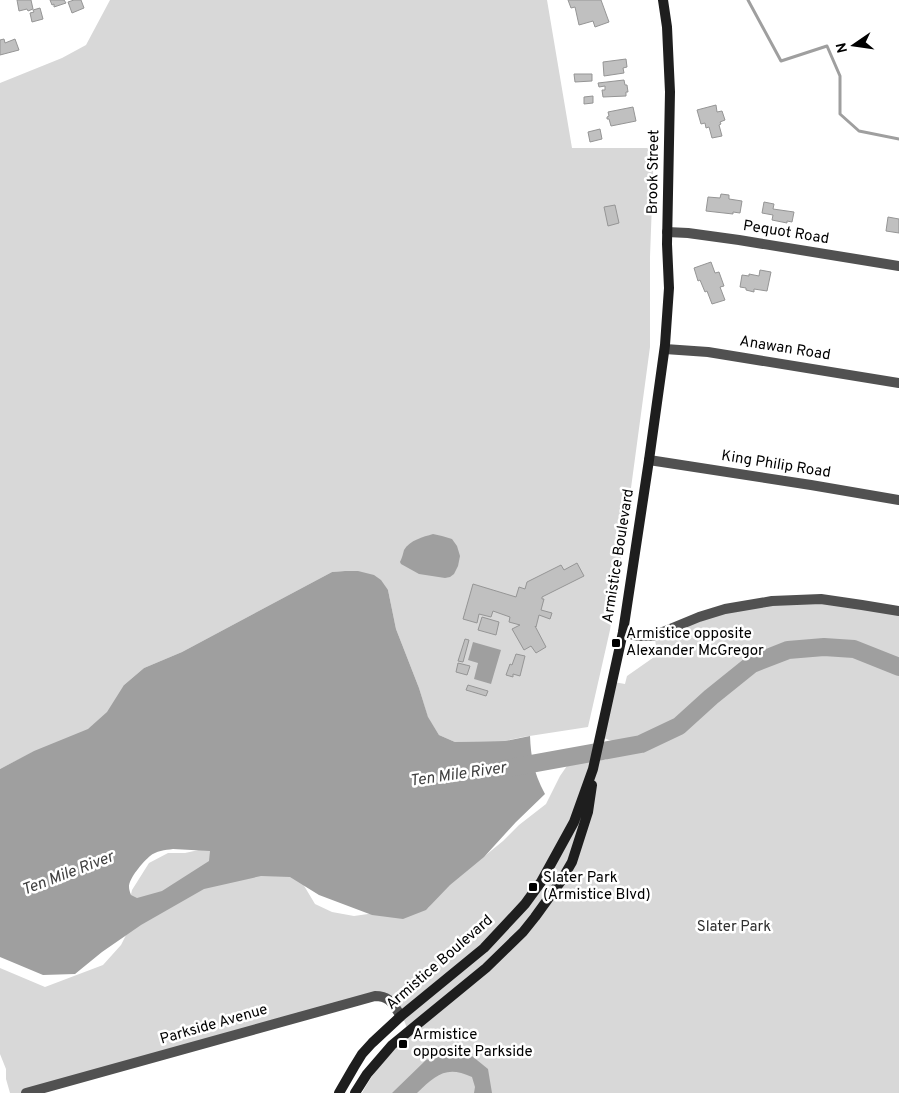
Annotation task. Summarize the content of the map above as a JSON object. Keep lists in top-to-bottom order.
{
  "streets": {
    "main road": ["Brook Street", "Armistice Boulevard"],
    "street": [
      "Pequot Road",
      "Anawan Road",
      "King Philip Road",
      "Parkside Avenue"
    ]
  },
  "crossings": [
    ["Brook Street", "Pequot Road"],
    ["Brook Street", "Anawan Road"],
    ["Brook Street", "Armistice Boulevard"],
    ["Anawan Road", "Armistice Boulevard"],
    ["King Philip Road", "Armistice Boulevard"],
    ["Armistice Boulevard", "Parkside Avenue"]
  ],
  "water": ["Ten Mile River"],
  "parks": ["Slater Park"],
  "places": {
    "transit": ["Armistice opposite Alexander McGregor", "Slater Park (Armistice Blvd)", "Armistice opposite Parkside"]
  },
  "north": "left"
}
